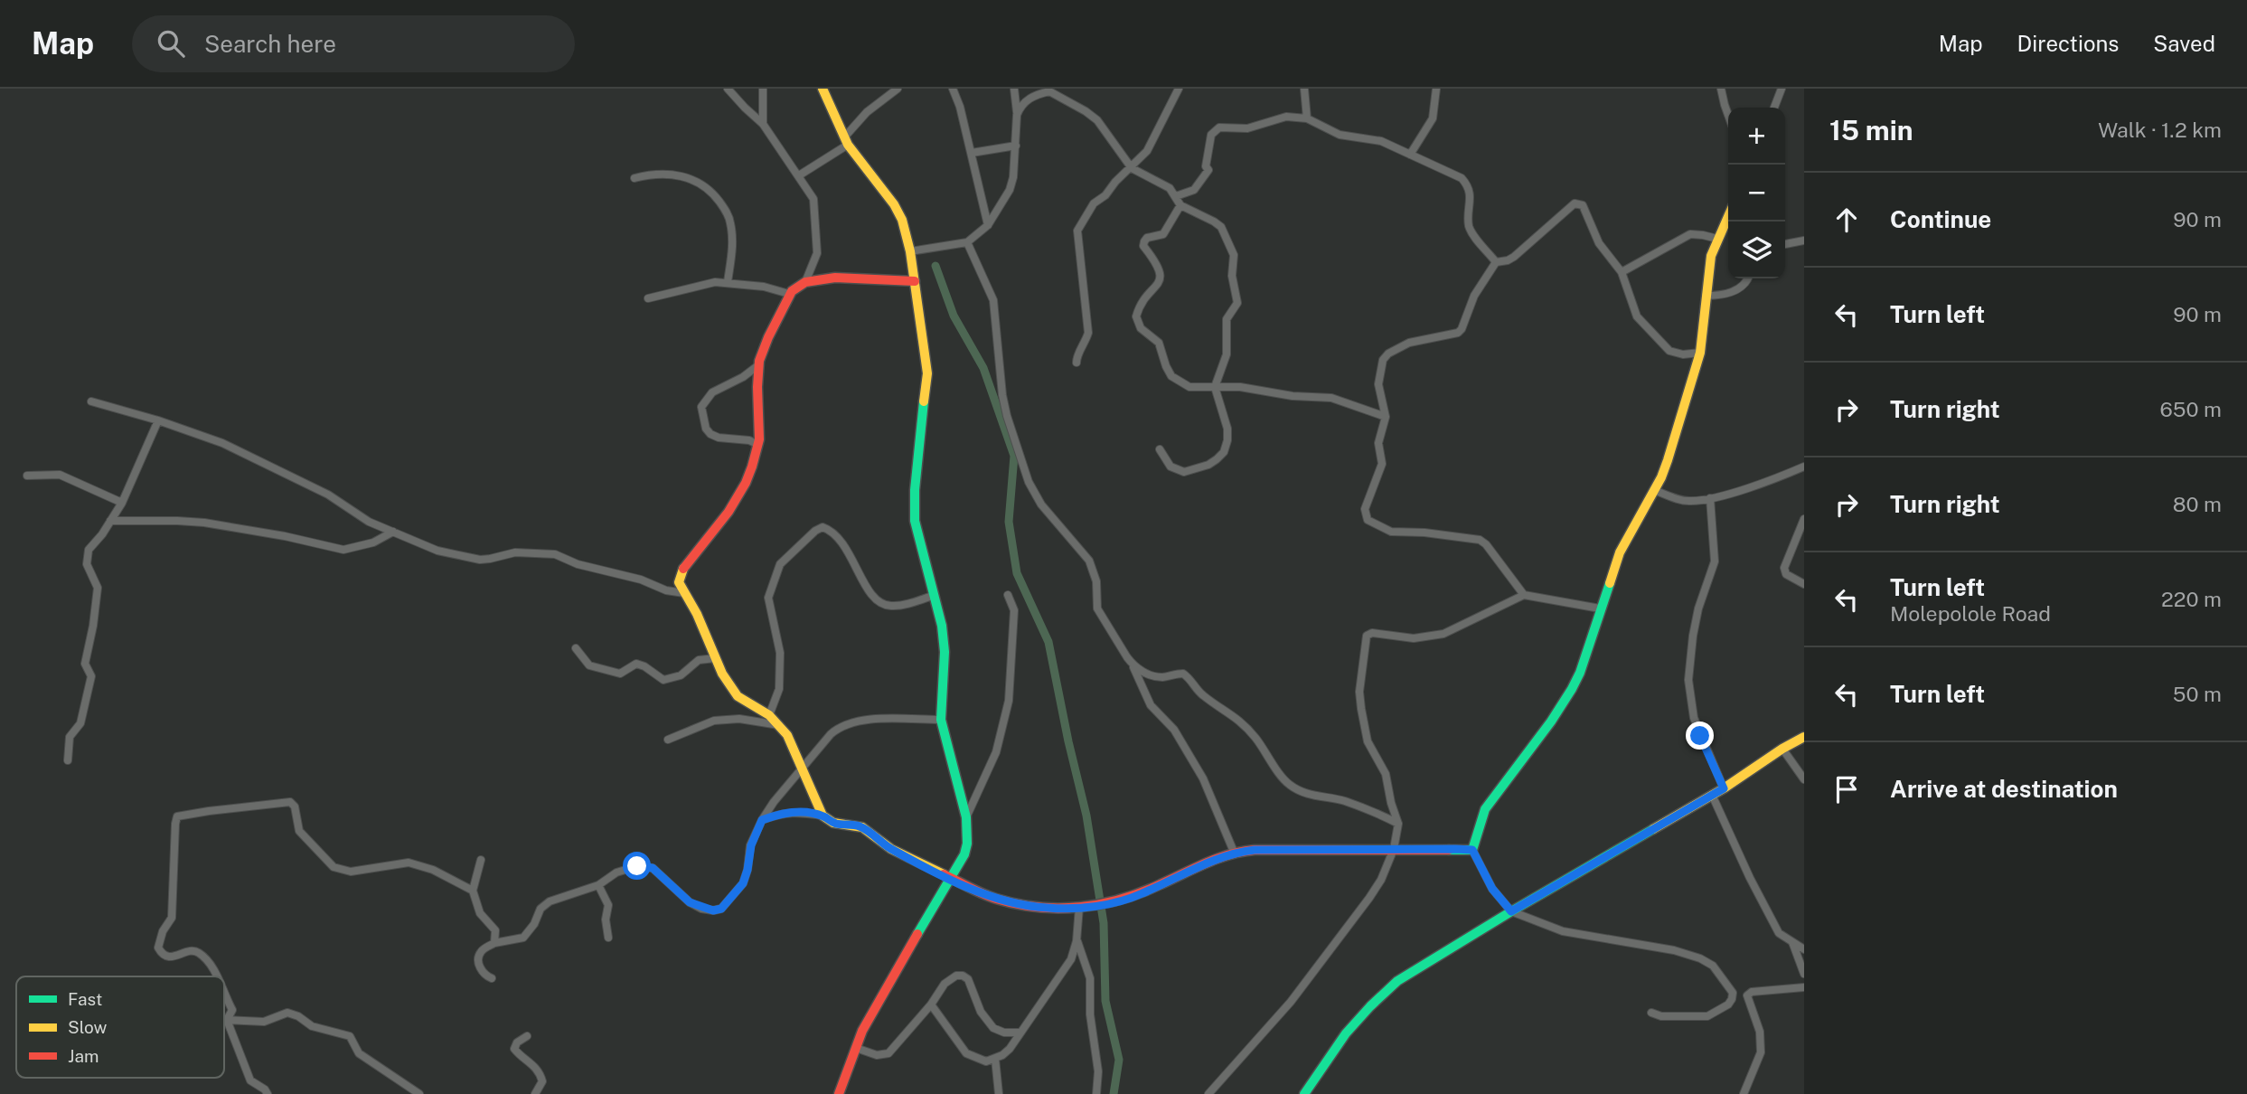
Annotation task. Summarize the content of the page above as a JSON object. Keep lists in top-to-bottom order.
{
  "legend": ["Fast", "Slow", "Jam"],
  "page": {
    "header": "Map",
    "search": "Search here",
    "nav": ["Map", "Directions", "Saved"],
    "heading": ["15 min", "Walk · 1.2 km"],
    "map_buttons": ["+", "−"],
    "list": [
      ["Continue", "90 m"],
      ["Turn left", "90 m"],
      ["Turn right", "650 m"],
      ["Turn right", "80 m"],
      ["Turn left", "Molepolole Road", "220 m"],
      ["Turn left", "50 m"],
      "Arrive at destination"
    ]
  }
}
